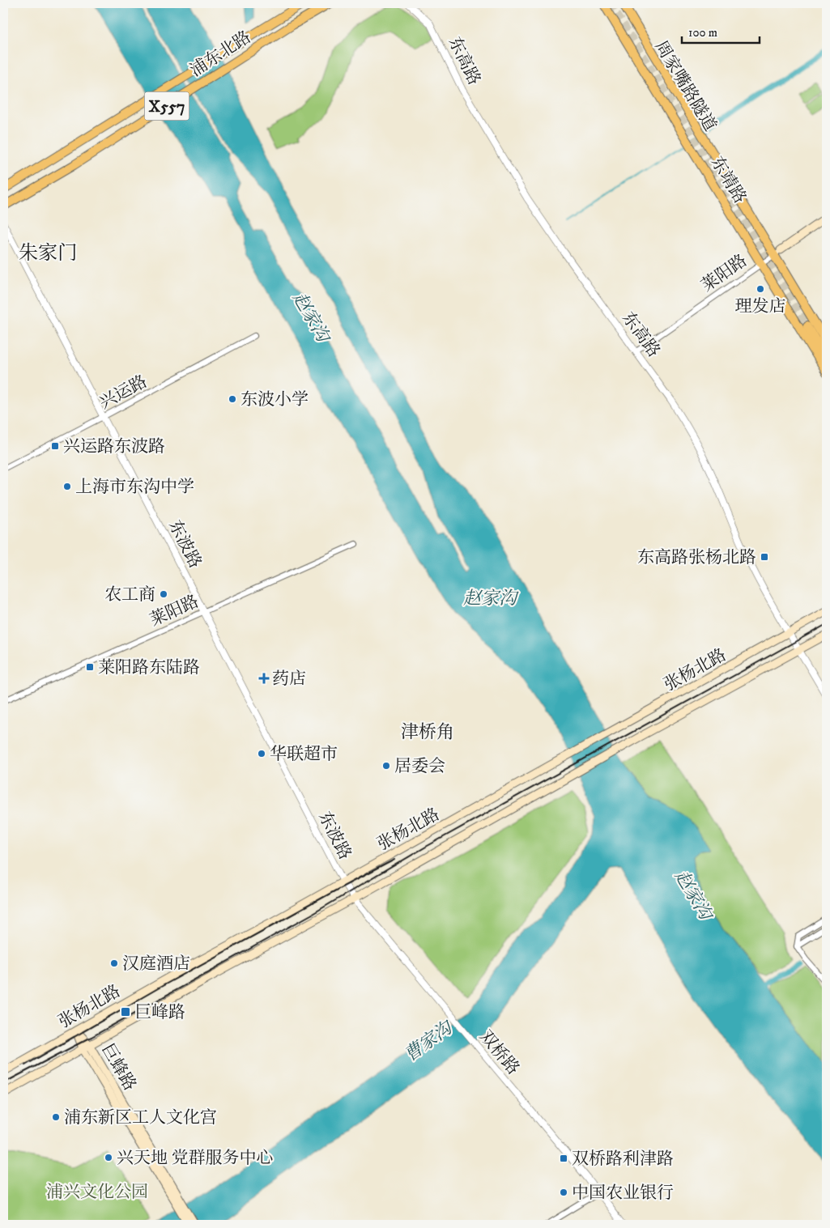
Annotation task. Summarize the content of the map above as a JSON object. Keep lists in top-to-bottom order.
{
  "streets": {
    "main road": [
      "浦东北路",
      "周家嘴路隧道",
      "X557",
      "东靖路",
      "莱阳路",
      "张杨北路",
      "巨蜂路"
    ],
    "street": [
      "东高路",
      "兴运路",
      "东波路",
      "双桥路"
    ]
  },
  "crossings": [
    ["东高路", "莱阳路"],
    ["东高路", "张杨北路"],
    ["周家嘴路隧道", "东靖路"],
    ["东靖路", "莱阳路"],
    ["莱阳路", "东波路"],
    ["兴运路", "东波路"],
    ["东波路", "张杨北路"],
    ["东波路", "双桥路"],
    ["张杨北路", "双桥路"],
    ["张杨北路", "巨蜂路"]
  ],
  "districts": ["朱家门", "津桥角"],
  "water": ["赵家沟", "曹家沟"],
  "parks": ["浦兴文化公园"],
  "places": {
    "other": [
      "理发店",
      "东波小学",
      "上海市东沟中学",
      "农工商",
      "华联超市",
      "居委会",
      "汉庭酒店",
      "浦东新区工人文化宫",
      "兴天地 党群服务中心",
      "中国农业银行"
    ],
    "transit": [
      "兴运路东波路",
      "东高路张杨北路",
      "莱阳路东陆路",
      "巨峰路",
      "双桥路利津路"
    ],
    "health": ["药店"]
  },
  "scale_bar": "100 m"
}
